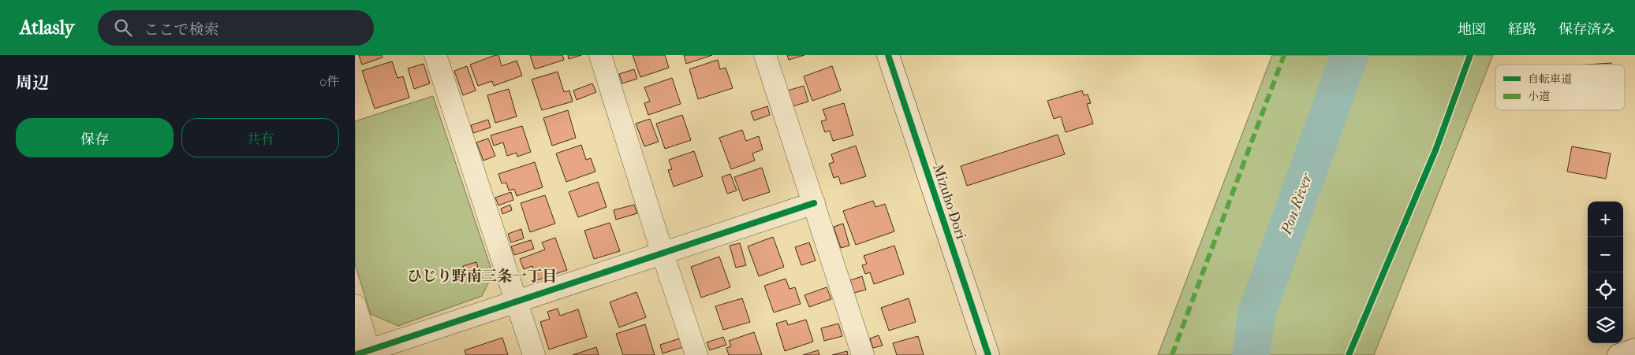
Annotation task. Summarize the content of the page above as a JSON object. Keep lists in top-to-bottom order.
{
  "streets": {
    "street": ["Mizuho Dori"]
  },
  "districts": ["ひじり野南三条一丁目"],
  "water": ["Pon River"],
  "legend": ["自転車道", "小道"],
  "page": {
    "header": "Atlasly",
    "search": "ここで検索",
    "nav": ["地図", "経路", "保存済み"],
    "heading": ["周辺", "0件"],
    "buttons": ["保存", "共有"],
    "map_buttons": ["+", "−"]
  }
}
